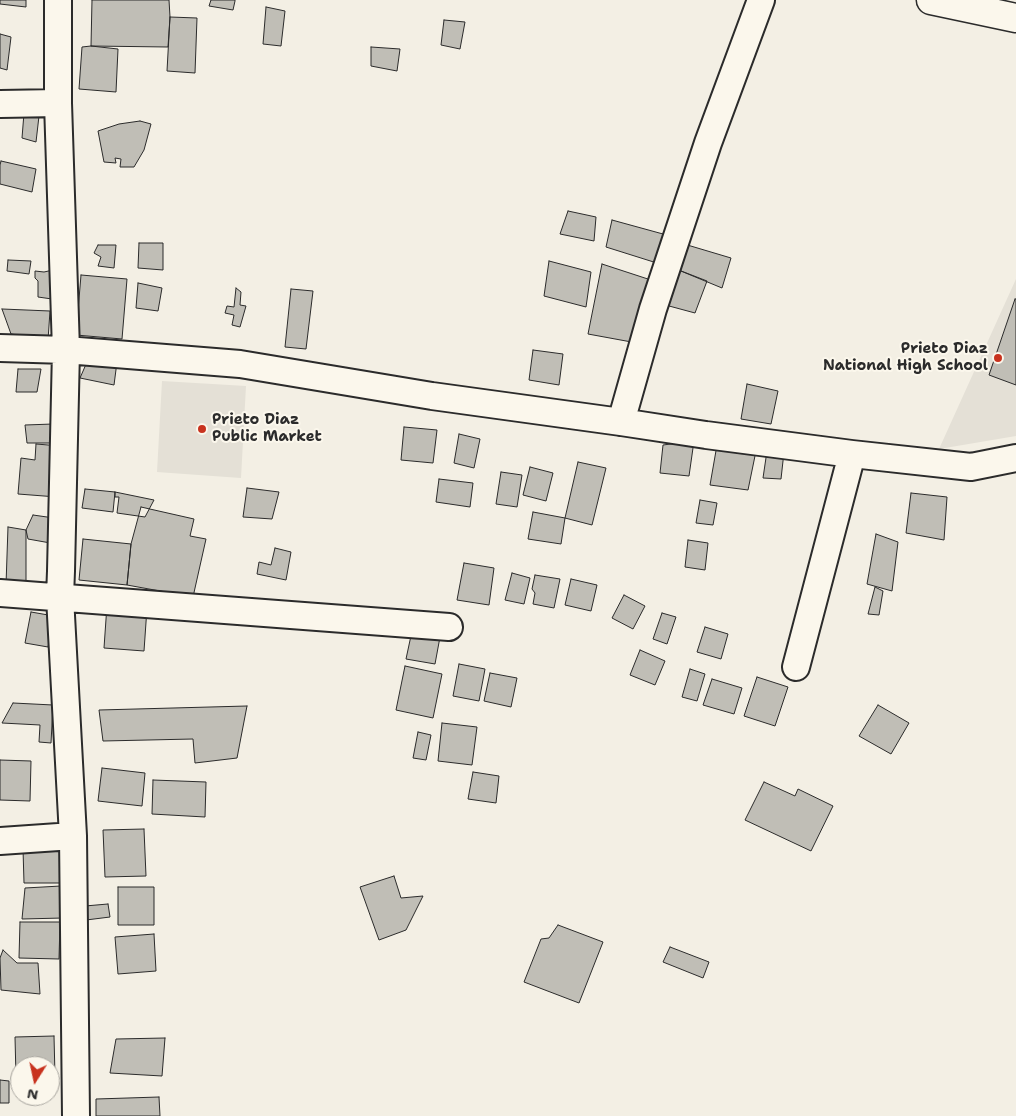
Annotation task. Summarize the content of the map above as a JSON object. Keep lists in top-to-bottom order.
{
  "places": ["Prieto Diaz National High School", "Prieto Diaz Public Market"],
  "north": "bottom"
}
